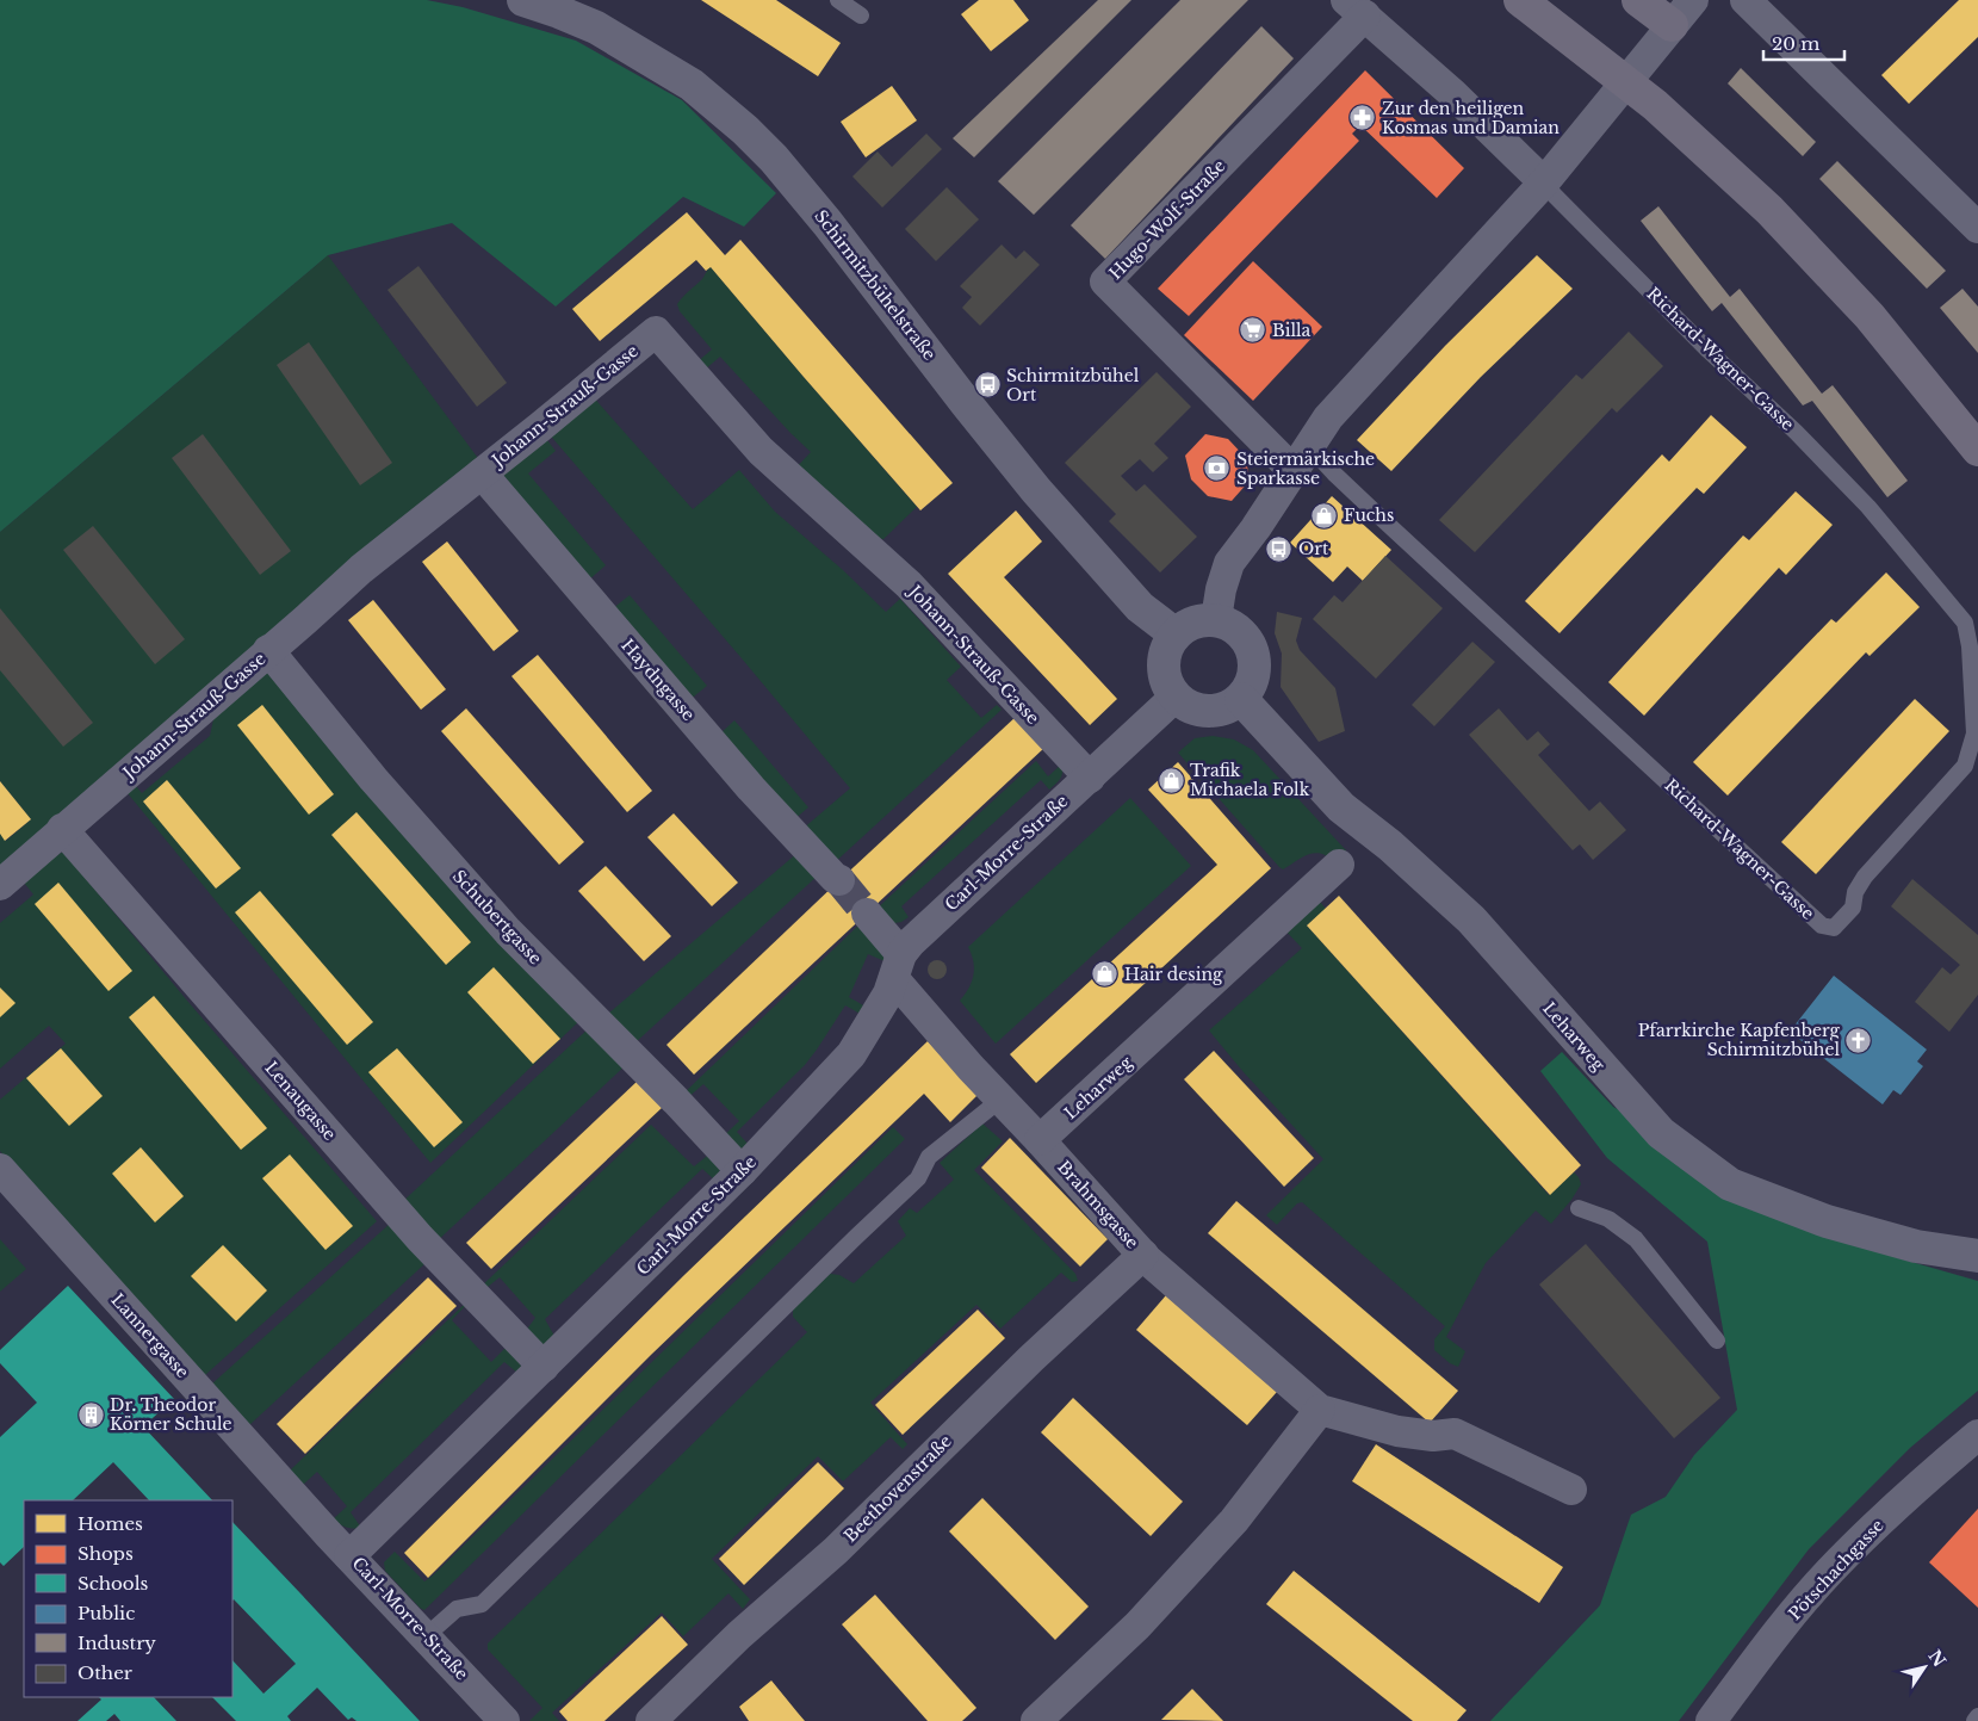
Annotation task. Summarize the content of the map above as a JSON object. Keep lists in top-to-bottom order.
{
  "streets": {
    "main road": ["Schirmitzbühelstraße", "Leharweg"],
    "street": [
      "Hugo-Wolf-Straße",
      "Johann-Strauß-Gasse",
      "Haydngasse",
      "Carl-Morre-Straße",
      "Schubertgasse",
      "Lenaugasse",
      "Brahmsgasse",
      "Lannergasse",
      "Beethovenstraße",
      "Pötschachgasse"
    ],
    "lane": ["Richard-Wagner-Gasse"]
  },
  "crossings": [
    ["Hugo-Wolf-Straße", "Richard-Wagner-Gasse"],
    ["Schirmitzbühelstraße", "Carl-Morre-Straße"],
    ["Schirmitzbühelstraße", "Leharweg"],
    ["Johann-Strauß-Gasse", "Haydngasse"],
    ["Johann-Strauß-Gasse", "Carl-Morre-Straße"],
    ["Johann-Strauß-Gasse", "Schubertgasse"],
    ["Johann-Strauß-Gasse", "Lenaugasse"],
    ["Carl-Morre-Straße", "Schubertgasse"],
    ["Carl-Morre-Straße", "Leharweg"],
    ["Carl-Morre-Straße", "Lenaugasse"],
    ["Carl-Morre-Straße", "Brahmsgasse"],
    ["Carl-Morre-Straße", "Lannergasse"],
    ["Leharweg", "Brahmsgasse"],
    ["Brahmsgasse", "Beethovenstraße"]
  ],
  "places": {
    "pharmacy": ["Zur den heiligen Kosmas und Damian"],
    "supermarket": ["Billa"],
    "bus stop": ["Schirmitzbühel Ort", "Ort"],
    "bank": ["Steiermärkische Sparkasse"],
    "shop": ["Fuchs", "Trafik Michaela Folk", "Hair desing"],
    "church": ["Pfarrkirche Kapfenberg Schirmitzbühel"],
    "building": ["Dr. Theodor Körner Schule"]
  },
  "legend": [
    "Homes",
    "Shops",
    "Schools",
    "Public",
    "Industry",
    "Other"
  ],
  "scale_bar": "20 m",
  "north": "top right"
}
